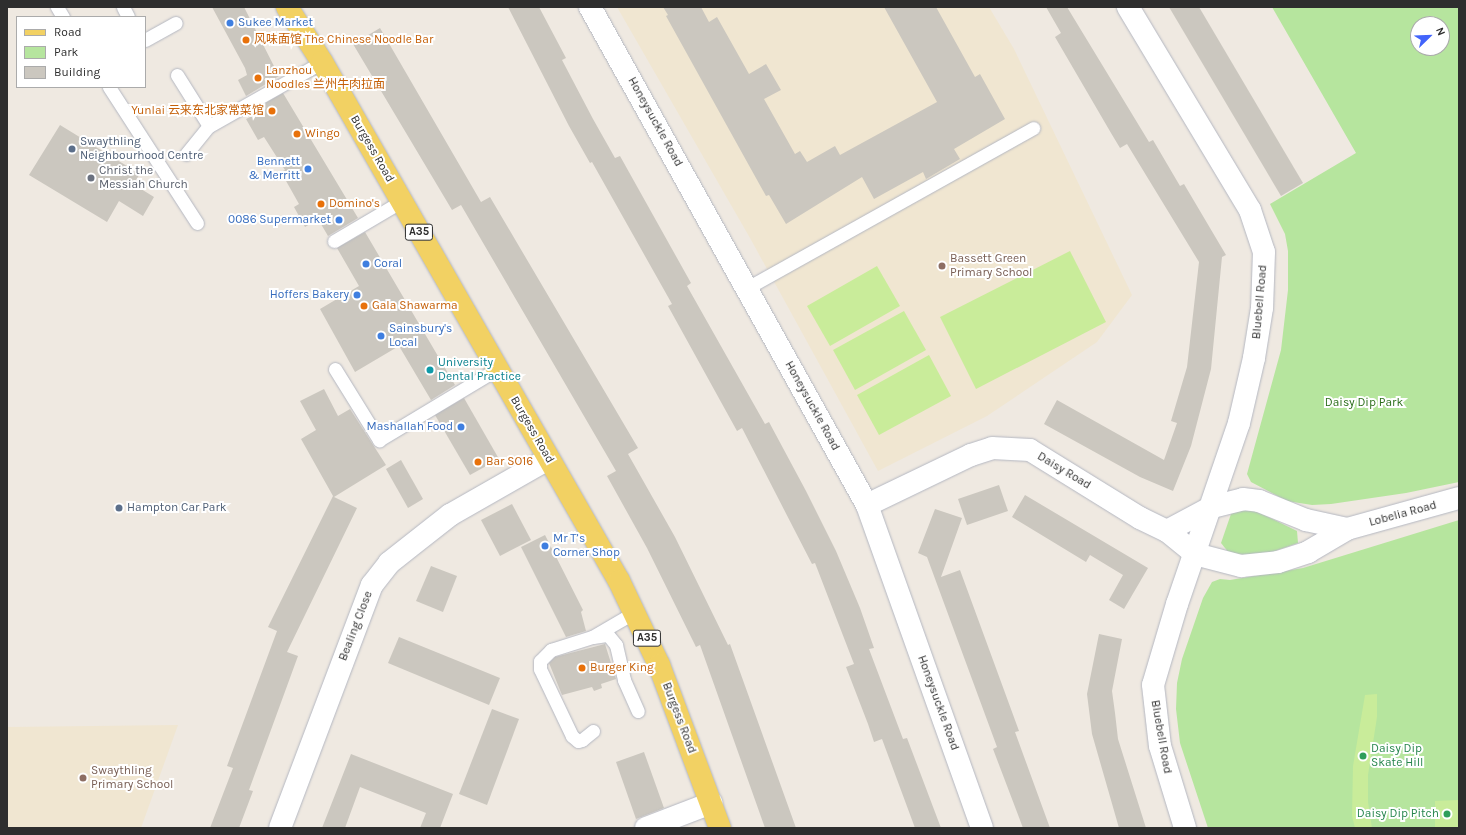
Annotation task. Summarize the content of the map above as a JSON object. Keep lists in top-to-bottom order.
{
  "streets": {
    "main road": ["Burgess Road", "A35"],
    "street": [
      "Honeysuckle Road",
      "Bluebell Road",
      "Daisy Road",
      "Lobelia Road",
      "Bealing Close"
    ]
  },
  "crossings": [
    ["Honeysuckle Road", "Daisy Road"],
    ["Burgess Road", "Bealing Close"],
    ["Bluebell Road", "Daisy Road"],
    ["Bluebell Road", "Lobelia Road"],
    ["Daisy Road", "Lobelia Road"]
  ],
  "parks": ["Daisy Dip Park"],
  "places": [
    "Sukee Market",
    "风味面馆 The Chinese Noodle Bar",
    "Lanzhou Noodles 兰州牛肉拉面",
    "Yunlai 云来东北家常菜馆",
    "Wingo",
    "Swaythling Neighbourhood Centre",
    "Bennett & Merritt",
    "Christ the Messiah Church",
    "Domino's",
    "0086 Supermarket",
    "Coral",
    "Bassett Green Primary School",
    "Hoffers Bakery",
    "Gala Shawarma",
    "Sainsbury's Local",
    "University Dental Practice",
    "Mashallah Food",
    "Bar SO16",
    "Hampton Car Park",
    "Mr T’s Corner Shop",
    "Burger King",
    "Daisy Dip Skate Hill",
    "Swaythling Primary School",
    "Daisy Dip Pitch"
  ],
  "legend": ["Road", "Park", "Building"],
  "north": "top right"
}
